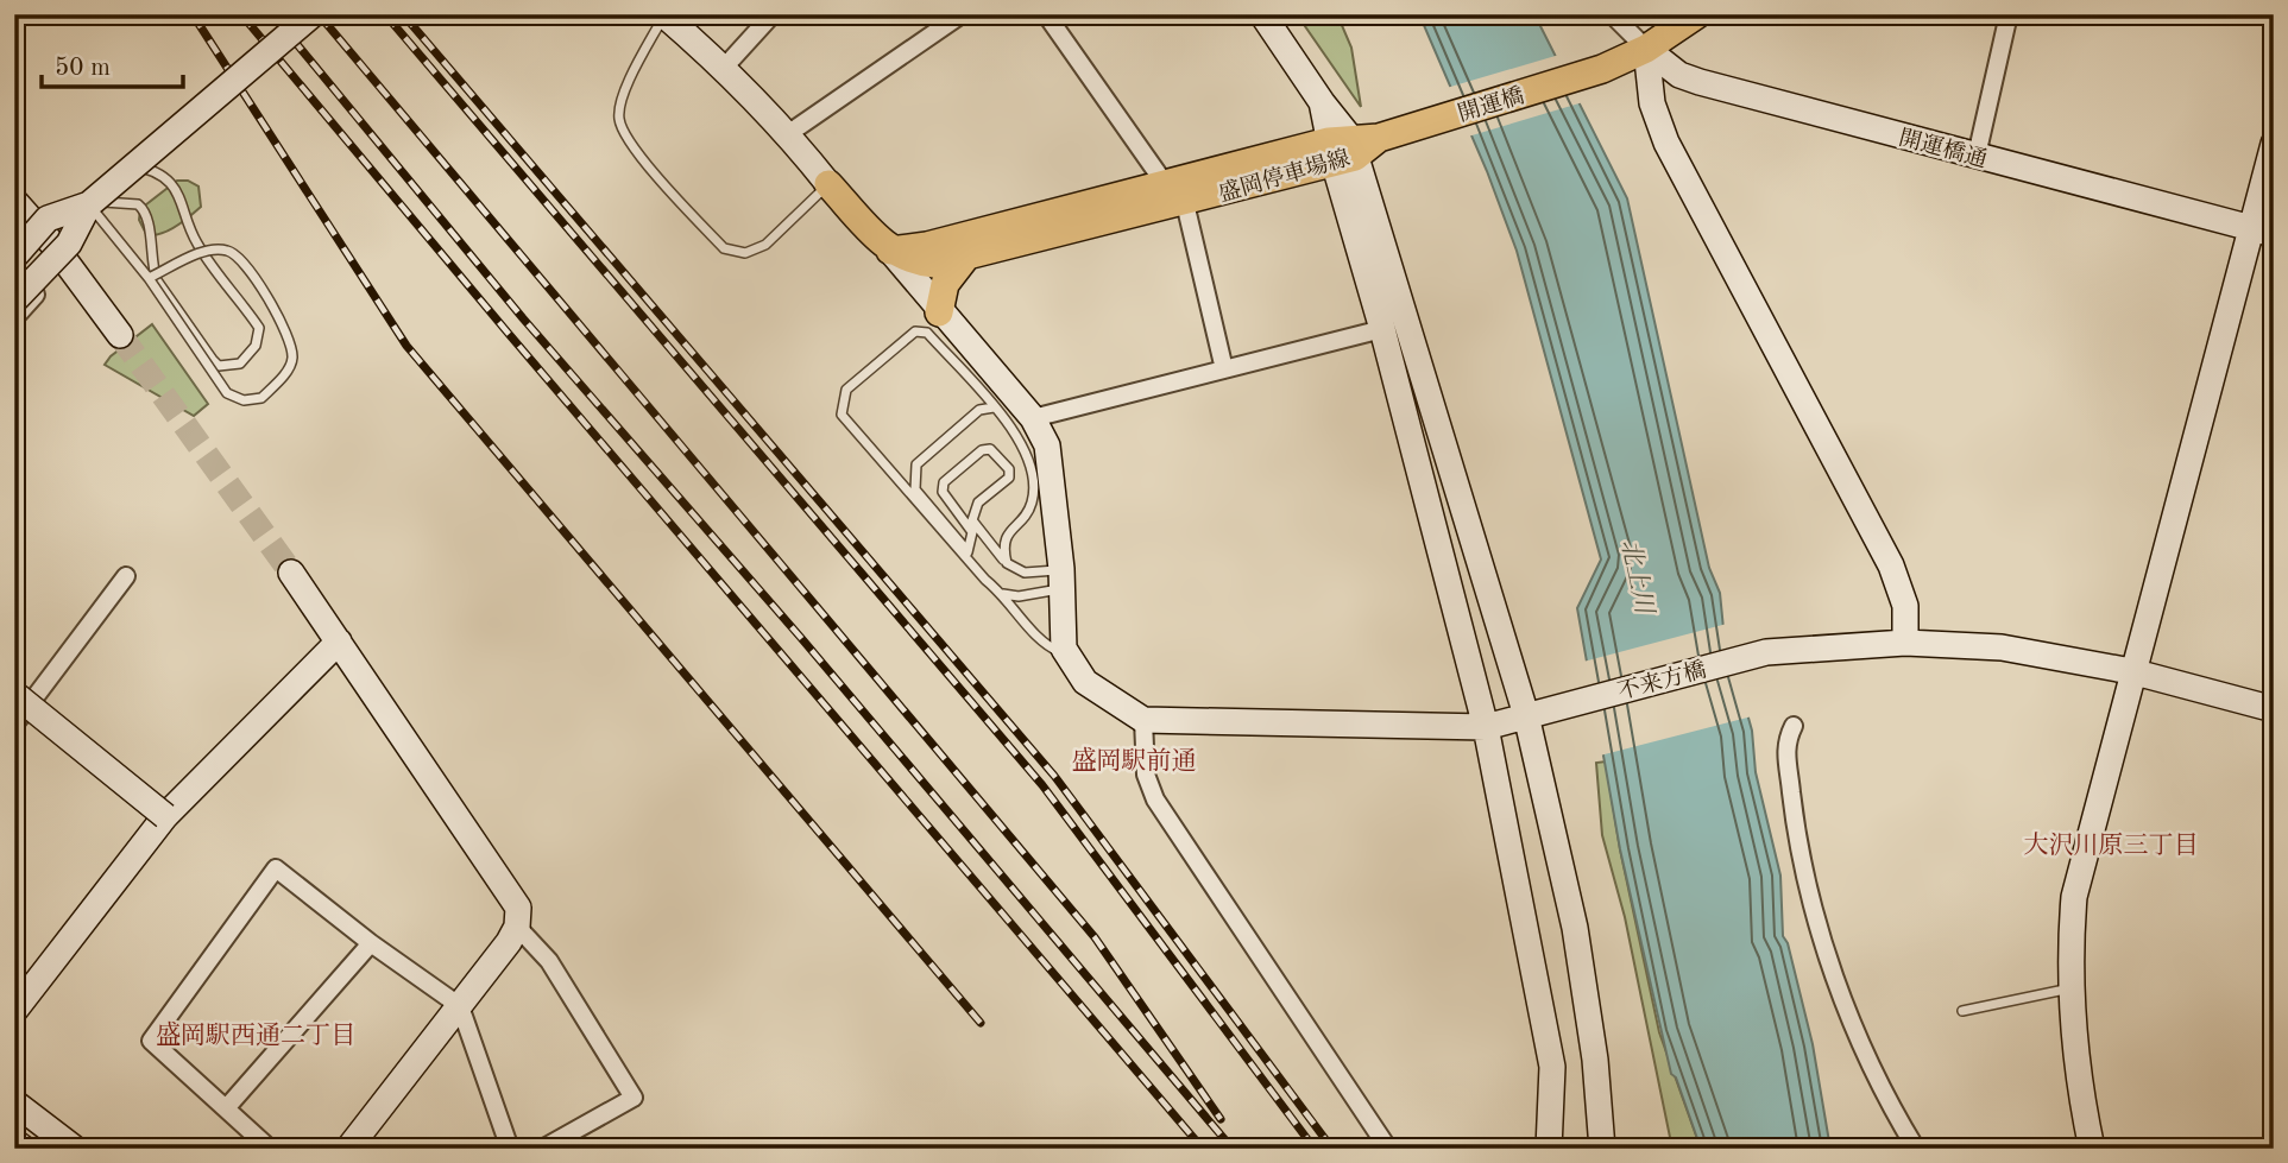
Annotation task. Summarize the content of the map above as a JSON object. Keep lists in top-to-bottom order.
{
  "streets": {
    "main road": ["開運橋", "盛岡停車場線"],
    "street": ["開運橋通", "不来方橋"]
  },
  "crossings": [
    ["開運橋", "開運橋通"],
    ["開運橋", "盛岡停車場線"]
  ],
  "districts": ["盛岡駅前通", "大沢川原三丁目", "盛岡駅西通二丁目"],
  "water": ["北上川"],
  "scale_bar": "50 m"
}
